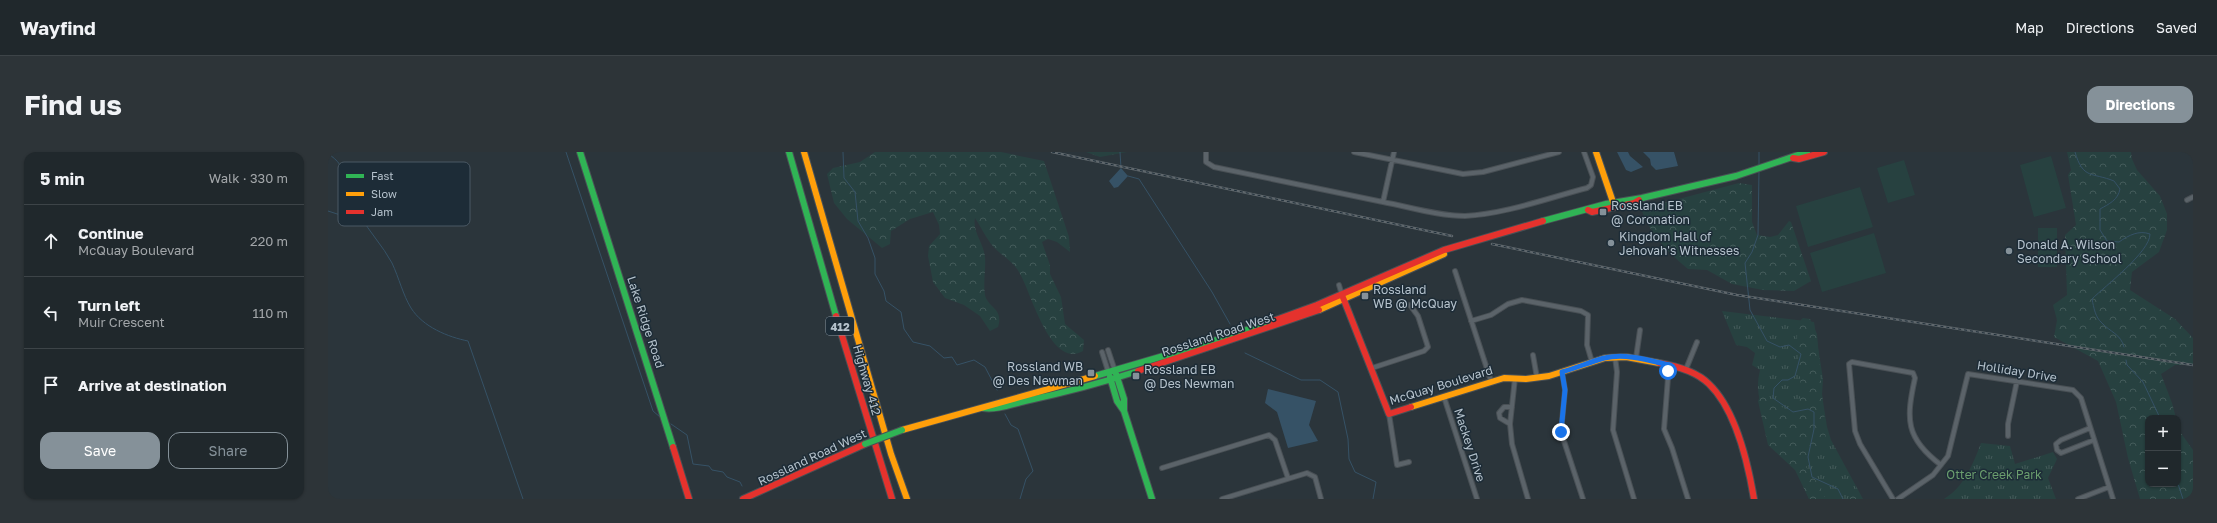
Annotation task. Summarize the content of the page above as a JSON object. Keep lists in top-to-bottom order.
{
  "streets": {
    "main road": [
      "Lake Ridge Road",
      "412",
      "Rossland Road West",
      "Highway 412",
      "McQuay Boulevard"
    ],
    "street": ["Holliday Drive", "Mackey Drive"]
  },
  "crossings": [
    ["Rossland Road West", "McQuay Boulevard"],
    ["McQuay Boulevard", "Mackey Drive"]
  ],
  "parks": ["Otter Creek Park"],
  "places": {
    "transit": [
      "Rossland EB @ Coronation",
      "Rossland WB @ McQuay",
      "Rossland WB @ Des Newman",
      "Rossland EB @ Des Newman"
    ],
    "other": ["Kingdom Hall of Jehovah's Witnesses", "Donald A. Wilson Secondary School"]
  },
  "legend": ["Fast", "Slow", "Jam"],
  "page": {
    "header": "Wayfind",
    "nav": ["Map", "Directions", "Saved"],
    "buttons": [
      "Directions",
      ["Save", "Share"]
    ],
    "title": "Find us",
    "heading": ["5 min", "Walk · 330 m"],
    "list": [
      ["Continue", "McQuay Boulevard", "220 m"],
      ["Turn left", "Muir Crescent", "110 m"],
      "Arrive at destination"
    ],
    "map_buttons": ["+", "−"]
  }
}
